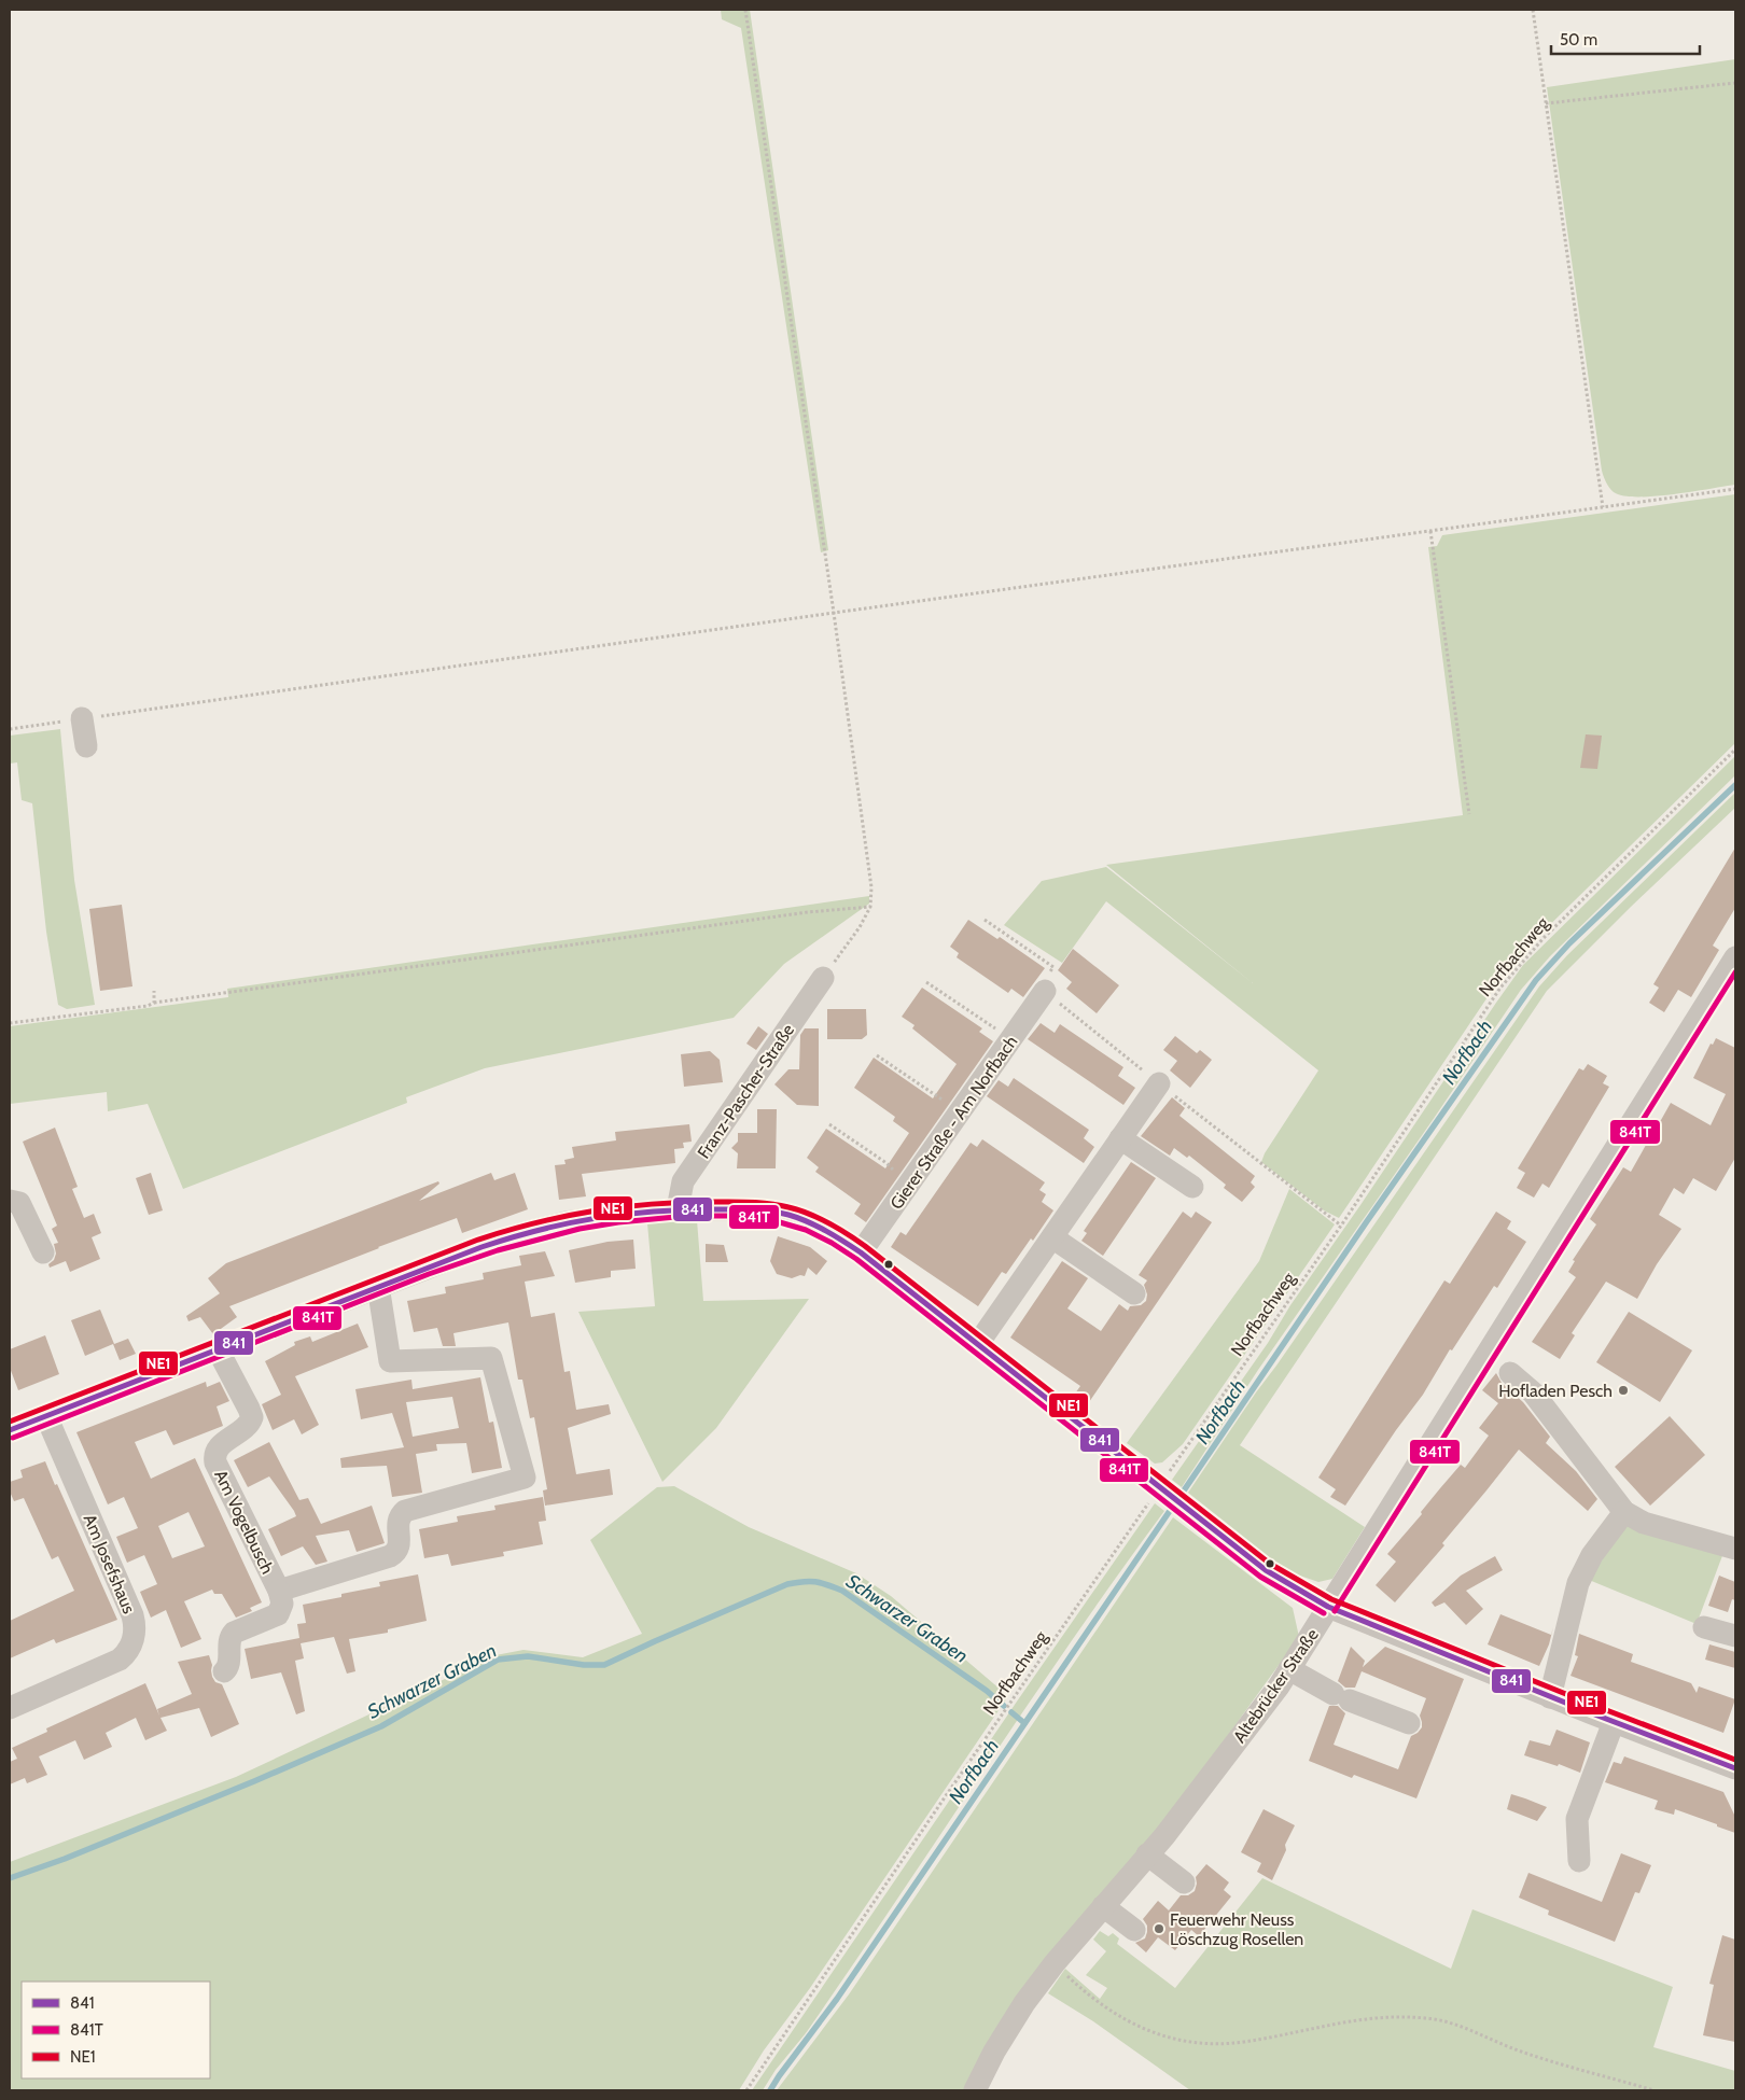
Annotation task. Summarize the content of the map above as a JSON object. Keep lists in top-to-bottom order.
{
  "streets": {
    "street": [
      "Franz-Pascher-Straße",
      "Gierer Straße - Am Norfbach",
      "Am Vogelbusch",
      "Am Josefshaus",
      "Altebrücker Straße"
    ],
    "path": ["Norfbachweg"]
  },
  "water": ["Norfbach", "Schwarzer Graben"],
  "places": ["Hofladen Pesch", "Feuerwehr Neuss Löschzug Rosellen"],
  "lines": ["transit line 841T", "transit line NE1", "transit line 841"],
  "legend": ["841", "841T", "NE1"],
  "scale_bar": "50 m"
}
